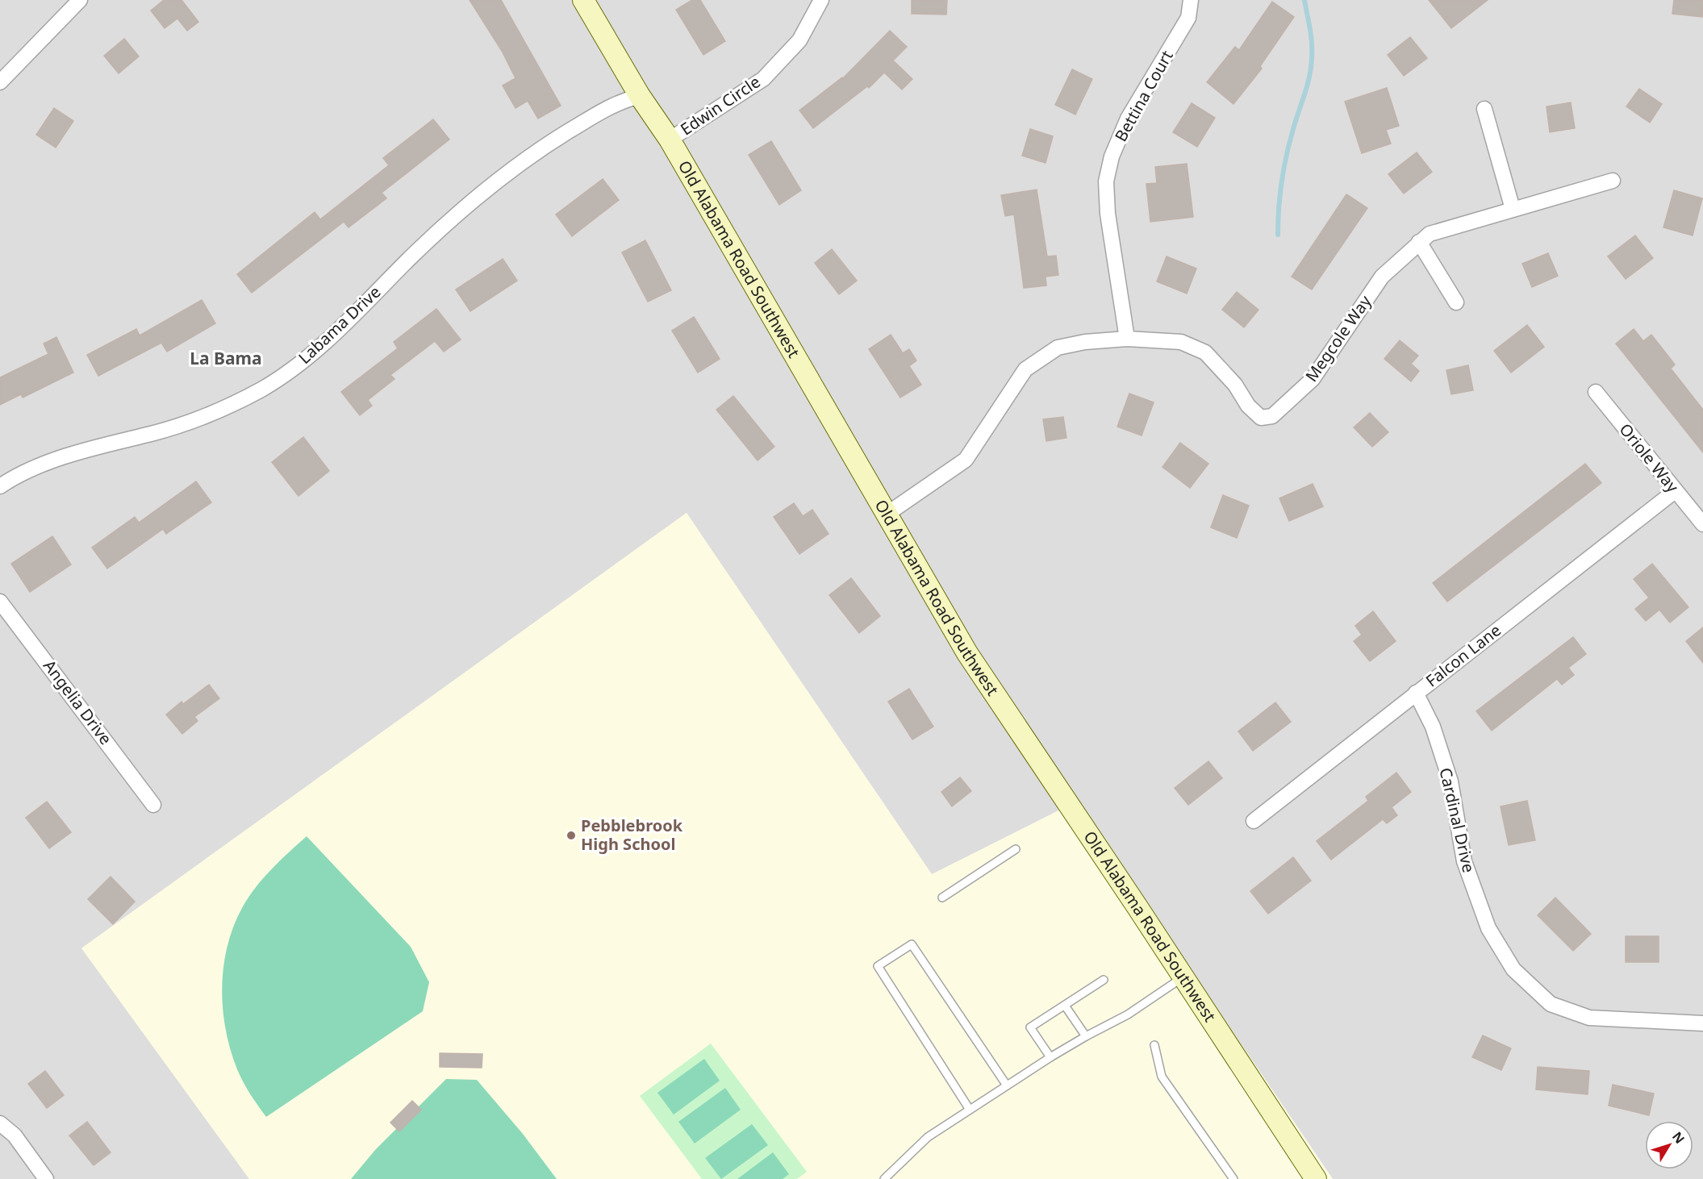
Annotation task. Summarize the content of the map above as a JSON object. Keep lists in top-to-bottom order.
{
  "streets": {
    "street": [
      "Bettina Court",
      "Edwin Circle",
      "Old Alabama Road Southwest",
      "Labama Drive",
      "Megcole Way",
      "Oriole Way",
      "Falcon Lane",
      "Angelia Drive",
      "Cardinal Drive"
    ]
  },
  "crossings": [
    ["Bettina Court", "Megcole Way"],
    ["Edwin Circle", "Old Alabama Road Southwest"],
    ["Old Alabama Road Southwest", "Labama Drive"],
    ["Old Alabama Road Southwest", "Megcole Way"],
    ["Oriole Way", "Falcon Lane"],
    ["Falcon Lane", "Cardinal Drive"]
  ],
  "districts": ["La Bama"],
  "places": ["Pebblebrook High School"],
  "north": "top right"
}
